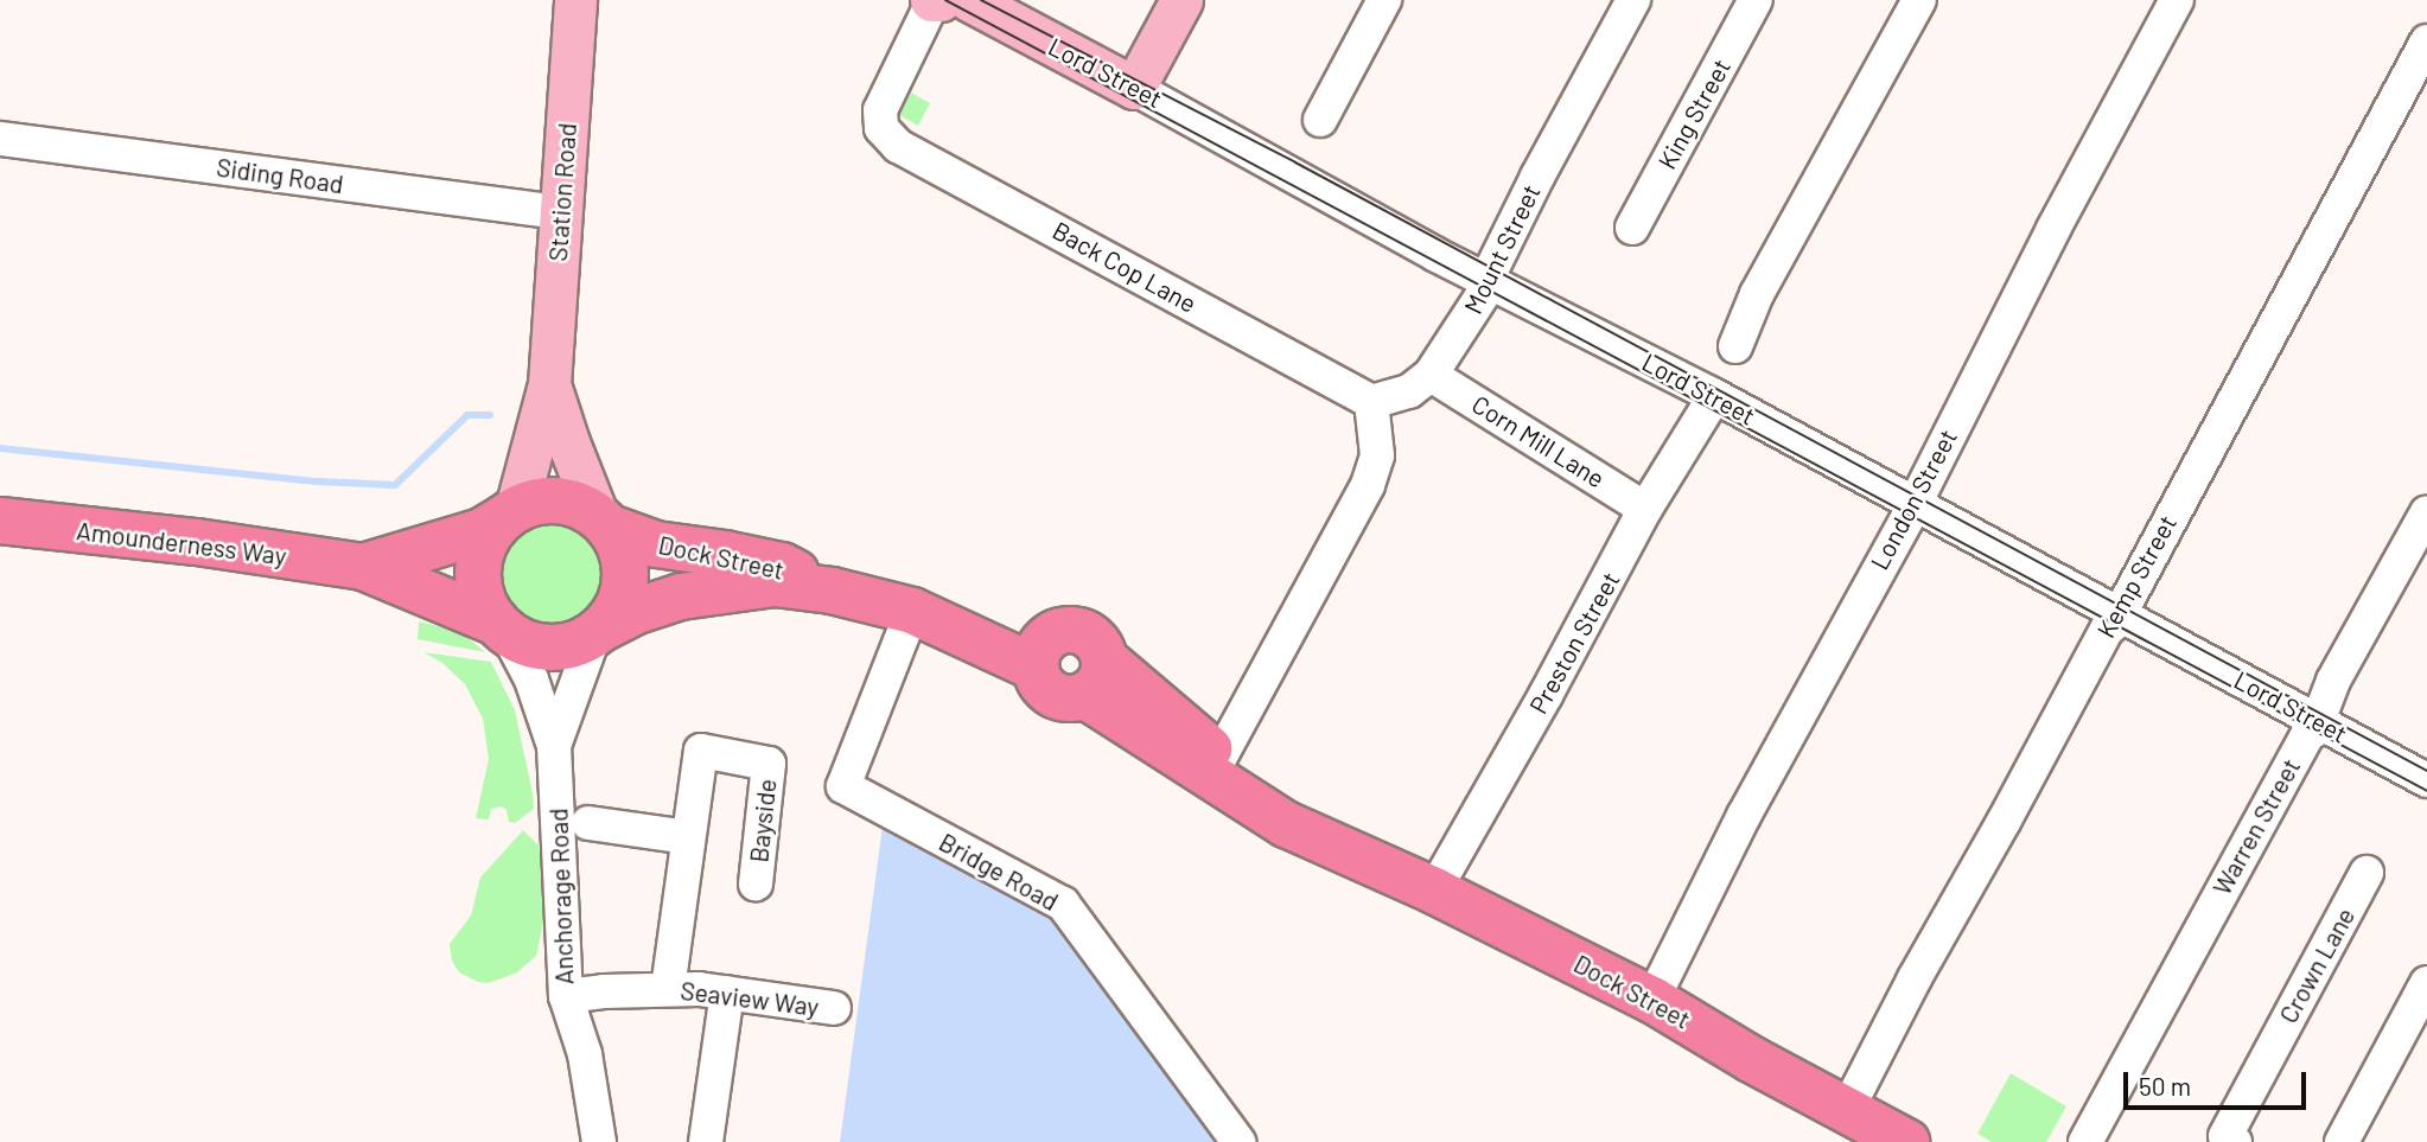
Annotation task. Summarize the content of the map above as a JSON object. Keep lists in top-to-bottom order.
{
  "streets": {
    "highway": ["Amounderness Way", "Dock Street"],
    "main road": ["Lord Street", "Station Road"],
    "street": [
      "King Street",
      "Siding Road",
      "Mount Street",
      "Back Cop Lane",
      "Corn Mill Lane",
      "London Street",
      "Kemp Street",
      "Preston Street",
      "Bayside",
      "Warren Street",
      "Bridge Road",
      "Anchorage Road",
      "Crown Lane",
      "Seaview Way"
    ]
  },
  "crossings": [
    ["Lord Street", "Mount Street"],
    ["Lord Street", "London Street"],
    ["Lord Street", "Kemp Street"],
    ["Lord Street", "Preston Street"],
    ["Lord Street", "Warren Street"],
    ["Siding Road", "Station Road"],
    ["Station Road", "Amounderness Way"],
    ["Station Road", "Dock Street"],
    ["Station Road", "Anchorage Road"],
    ["Mount Street", "Back Cop Lane"],
    ["Mount Street", "Corn Mill Lane"],
    ["Corn Mill Lane", "Preston Street"],
    ["London Street", "Dock Street"],
    ["Amounderness Way", "Dock Street"],
    ["Amounderness Way", "Anchorage Road"],
    ["Dock Street", "Kemp Street"],
    ["Dock Street", "Preston Street"],
    ["Dock Street", "Bridge Road"],
    ["Dock Street", "Anchorage Road"],
    ["Bayside", "Seaview Way"],
    ["Anchorage Road", "Seaview Way"]
  ],
  "scale_bar": "50 m"
}
